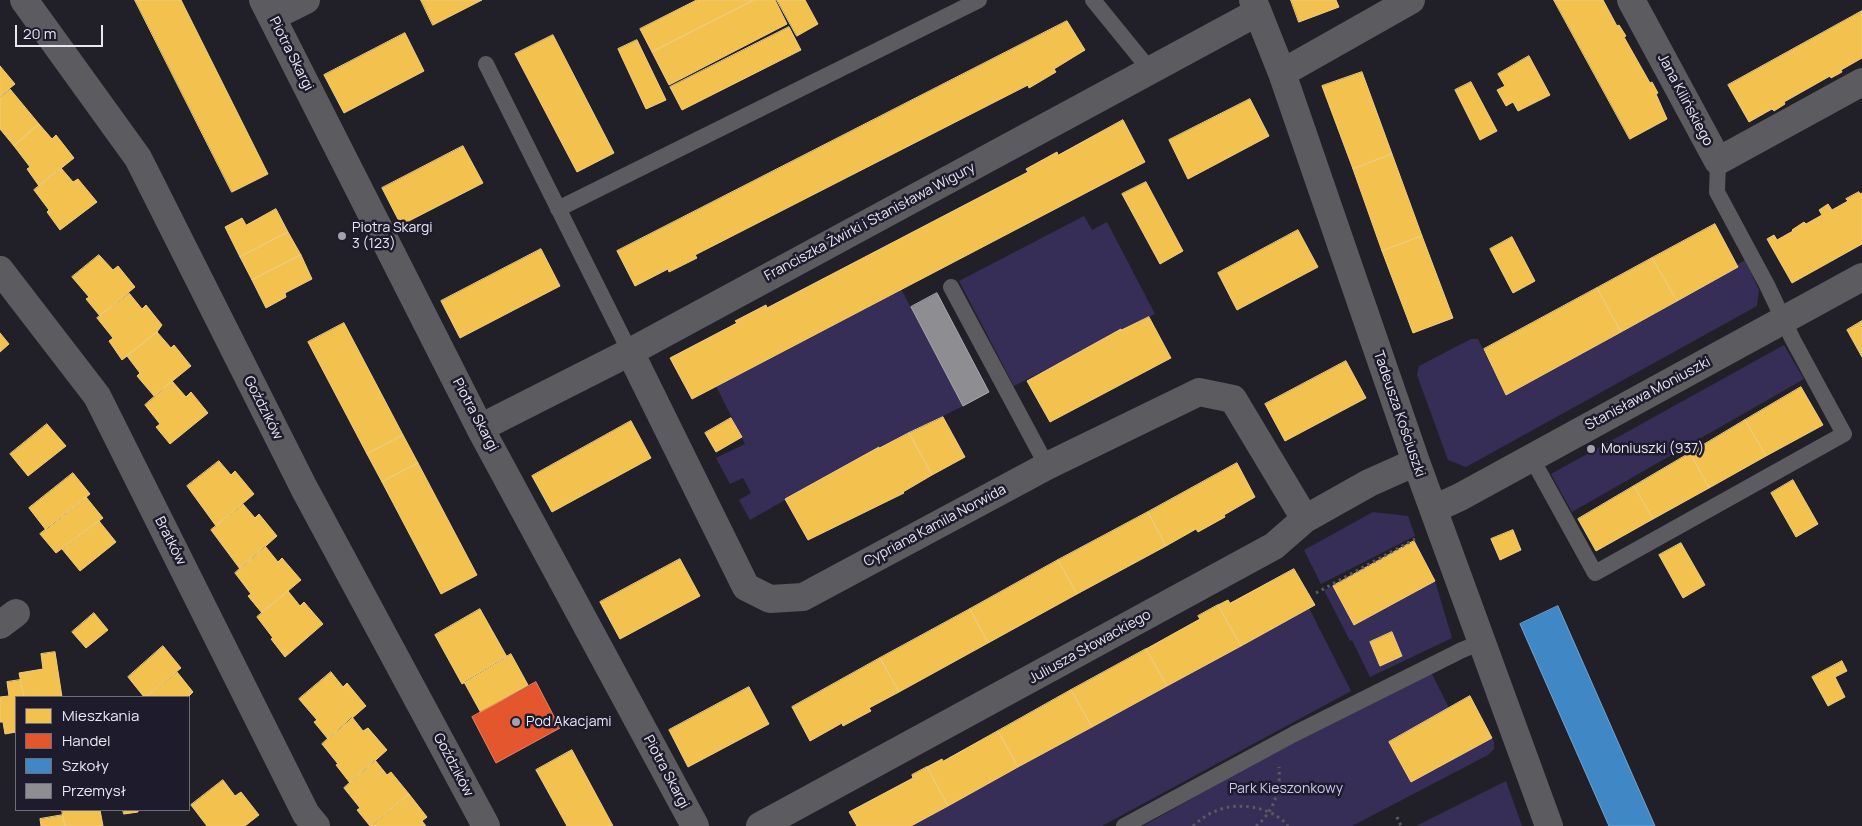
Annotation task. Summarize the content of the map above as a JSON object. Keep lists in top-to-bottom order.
{
  "streets": {
    "street": [
      "Piotra Skargi",
      "Jana Kilińskiego",
      "Franciszka Żwirki i Stanisława Wigury",
      "Stanisława Moniuszki",
      "Goździków",
      "Tadeusza Kościuszki",
      "Cypriana Kamila Norwida",
      "Bratków",
      "Juliusza Słowackiego"
    ]
  },
  "crossings": [
    ["Piotra Skargi", "Franciszka Żwirki i Stanisława Wigury"],
    ["Franciszka Żwirki i Stanisława Wigury", "Tadeusza Kościuszki"],
    ["Franciszka Żwirki i Stanisława Wigury", "Cypriana Kamila Norwida"],
    ["Stanisława Moniuszki", "Tadeusza Kościuszki"],
    ["Tadeusza Kościuszki", "Juliusza Słowackiego"],
    ["Cypriana Kamila Norwida", "Juliusza Słowackiego"]
  ],
  "parks": ["Park Kieszonkowy"],
  "places": ["Piotra Skargi 3 (123)", "Moniuszki (937)", "Pod Akacjami"],
  "legend": [
    "Mieszkania",
    "Handel",
    "Szkoły",
    "Przemysł"
  ],
  "scale_bar": "20 m"
}
